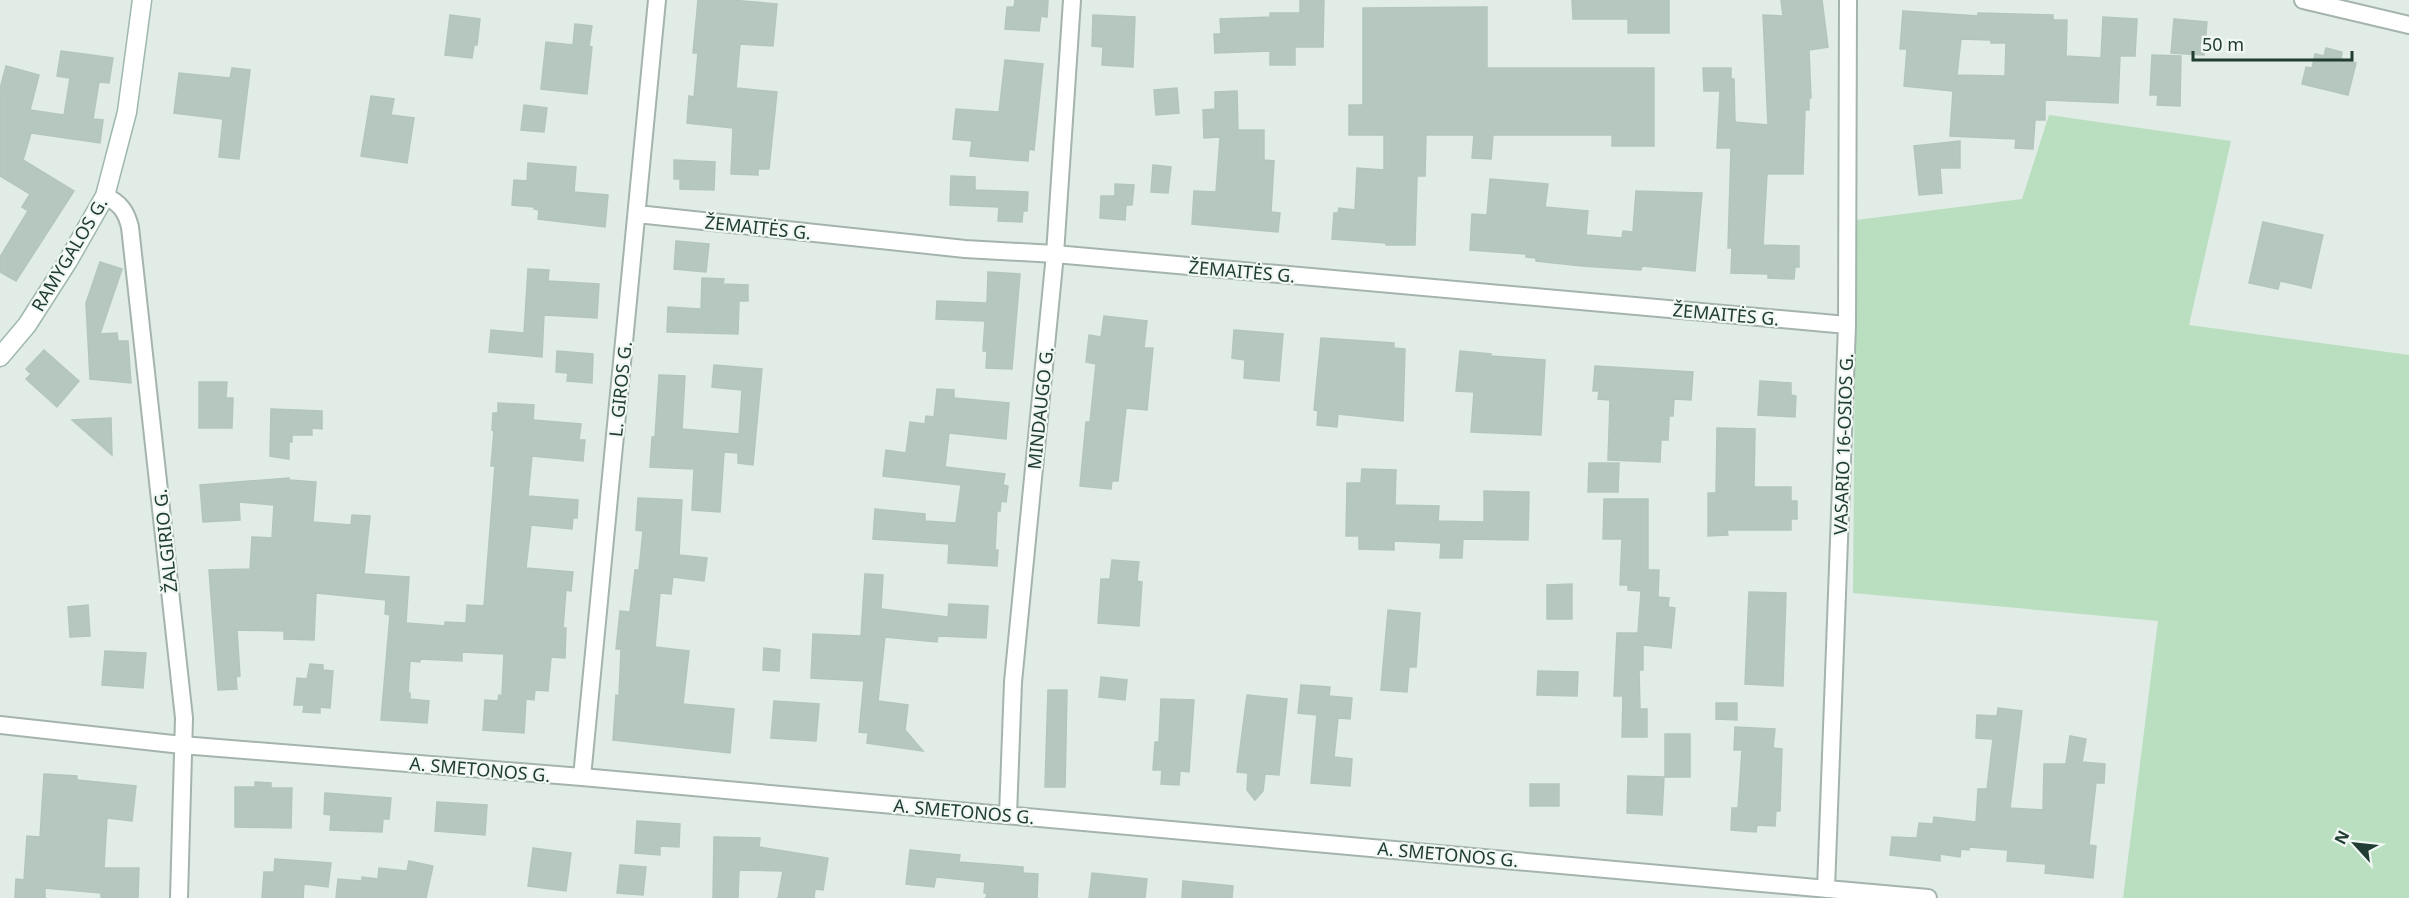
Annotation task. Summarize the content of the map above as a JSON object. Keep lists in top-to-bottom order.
{
  "streets": {
    "main road": ["RAMYGALOS G."],
    "street": [
      "ŽEMAITĖS G.",
      "L. GIROS G.",
      "MINDAUGO G.",
      "VASARIO 16-OSIOS G.",
      "ŽALGIRIO G.",
      "A. SMETONOS G."
    ]
  },
  "crossings": [
    ["ŽEMAITĖS G.", "L. GIROS G."],
    ["ŽEMAITĖS G.", "MINDAUGO G."],
    ["ŽEMAITĖS G.", "VASARIO 16-OSIOS G."],
    ["RAMYGALOS G.", "ŽALGIRIO G."],
    ["L. GIROS G.", "A. SMETONOS G."],
    ["MINDAUGO G.", "A. SMETONOS G."],
    ["VASARIO 16-OSIOS G.", "A. SMETONOS G."],
    ["ŽALGIRIO G.", "A. SMETONOS G."]
  ],
  "scale_bar": "50 m",
  "north": "top left"
}
